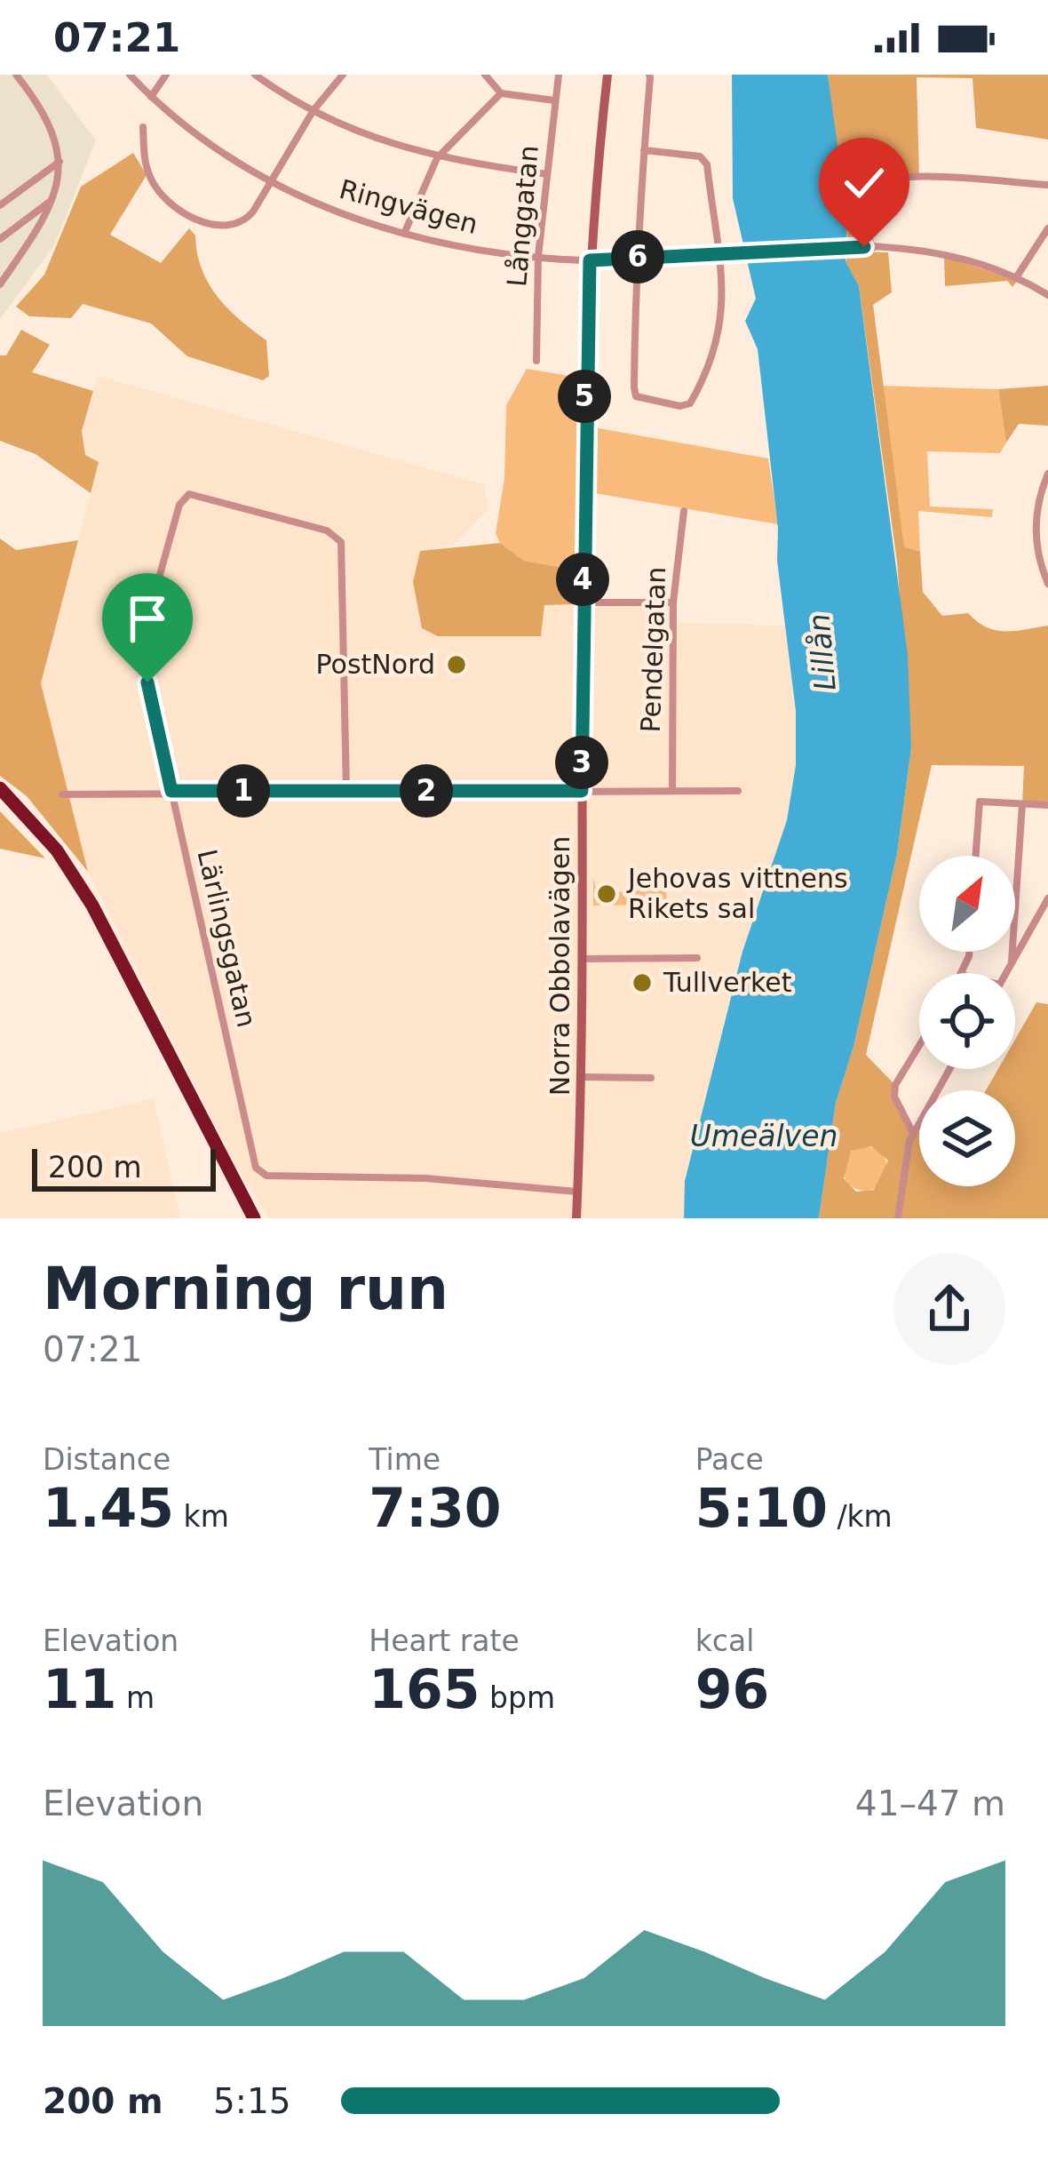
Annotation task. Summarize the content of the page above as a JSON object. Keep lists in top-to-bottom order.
{
  "streets": {
    "street": [
      "Ringvägen",
      "Långgatan",
      "Pendelgatan",
      "Lärlingsgatan",
      "Norra Obbolavägen"
    ]
  },
  "crossings": [
    ["Ringvägen", "Långgatan"],
    ["Ringvägen", "Norra Obbolavägen"],
    ["Lärlingsgatan", "Norra Obbolavägen"]
  ],
  "water": ["Lillån", "Umeälven"],
  "places": ["PostNord", "Jehovas vittnens Rikets sal", "Tullverket"],
  "scale_bar": "200 m",
  "north": "top right",
  "page": {
    "status": "07:21",
    "pins": [
      "6",
      "5",
      "4",
      "3",
      "1",
      "2"
    ],
    "scale": "200 m",
    "heading": ["Morning run", "07:21"],
    "stats": [
      ["Distance", "1.45 km"],
      ["Time", "7:30"],
      ["Pace", "5:10 /km"],
      ["Elevation", "11 m"],
      ["Heart rate", "165 bpm"],
      ["kcal", "96"]
    ],
    "chart": ["Elevation", "41–47 m"],
    "list": [
      {
        "name": "200 m",
        "note": "5:15"
      }
    ]
  }
}
